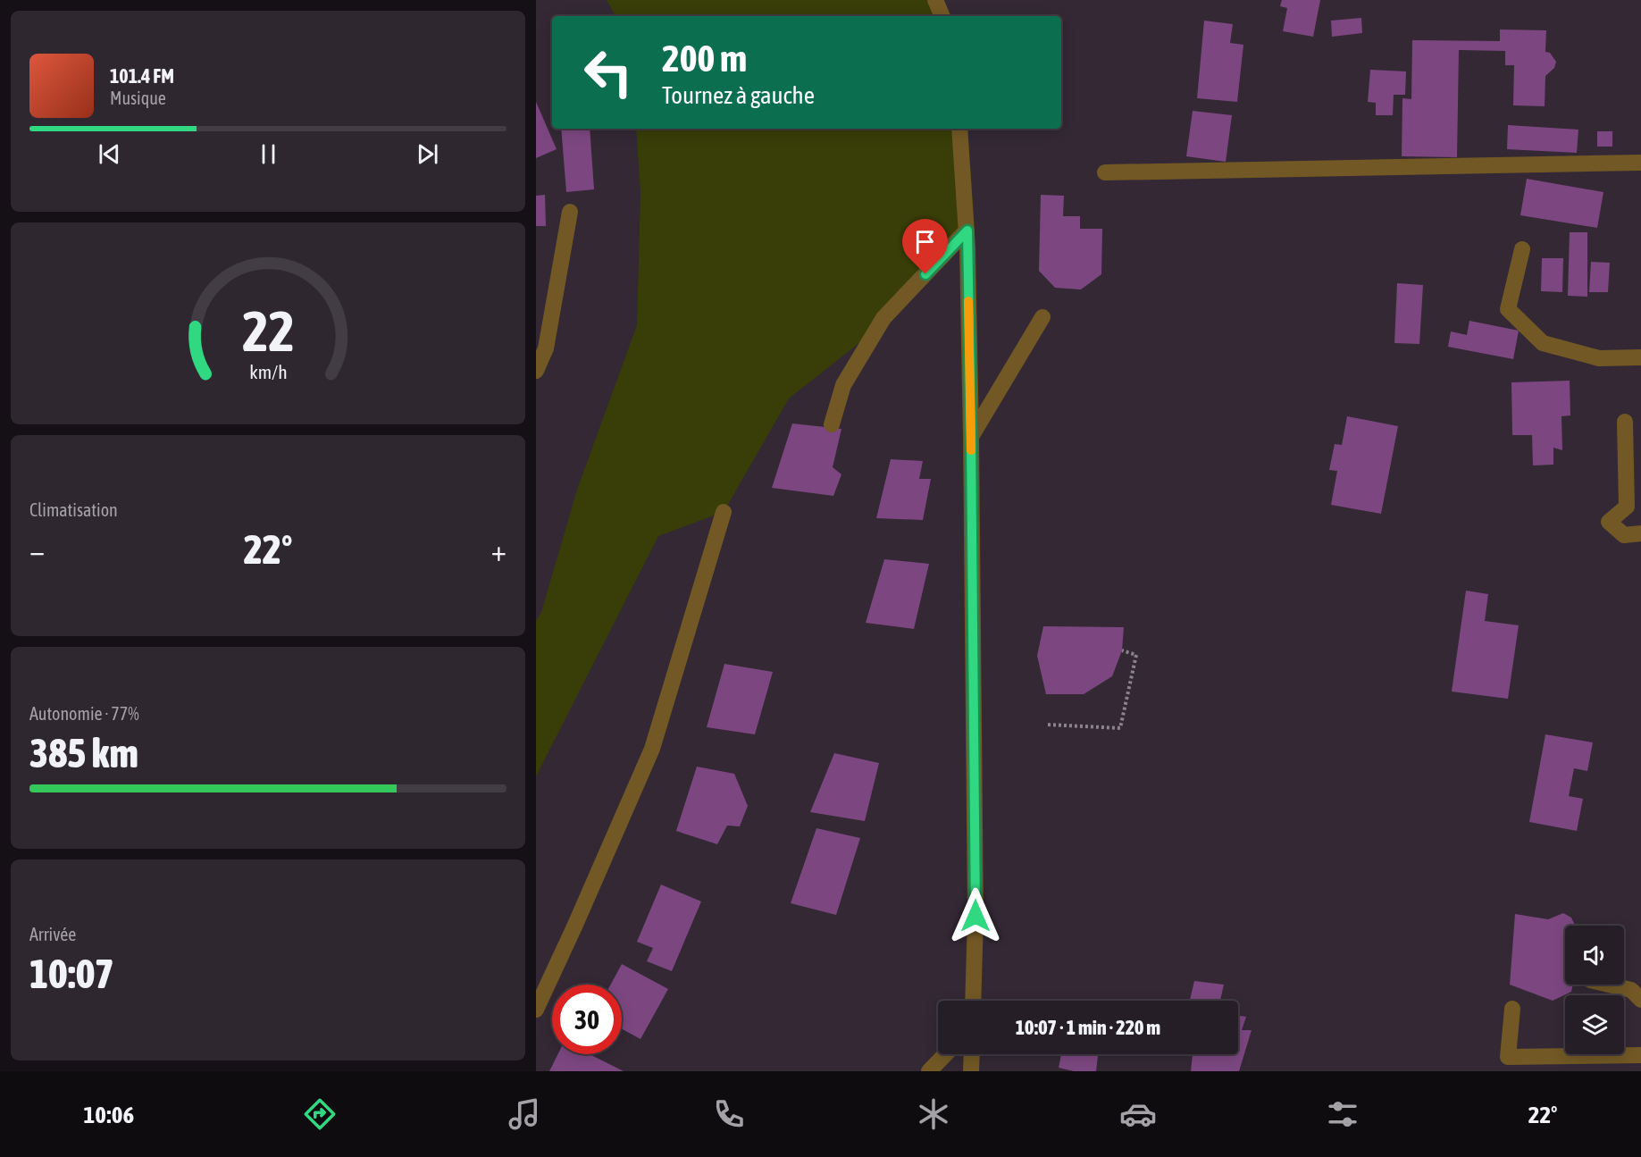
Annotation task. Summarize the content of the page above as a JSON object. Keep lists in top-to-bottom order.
{
  "page": {
    "turn": ["200 m", "Tournez à gauche"],
    "song": ["101.4 FM", "Musique"],
    "tile": [
      "Climatisation",
      ["Autonomie · 77%", "385 km"],
      ["Arrivée", "10:07"]
    ],
    "heat": ["−", "22°", "+"],
    "limit": "30",
    "trip": "10:07 · 1 min · 220 m",
    "tabs": ["10:06", "22°"],
    "gauge": ["22", "km/h"]
  }
}
